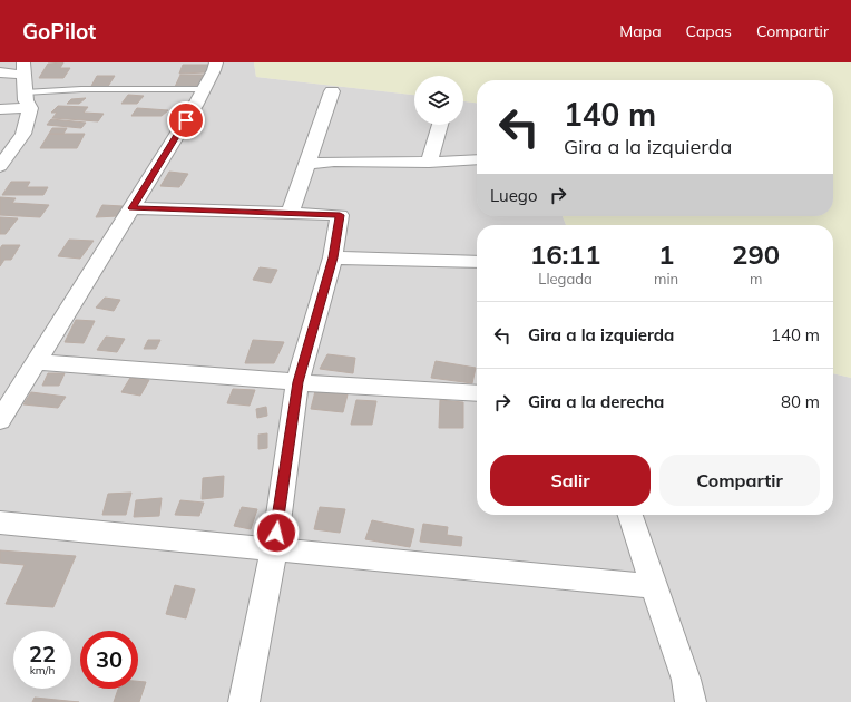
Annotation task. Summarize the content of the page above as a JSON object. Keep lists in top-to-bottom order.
{
  "page": {
    "header": "GoPilot",
    "nav": ["Mapa", "Capas", "Compartir"],
    "turn": ["140 m", "Gira a la izquierda"],
    "then": "Luego",
    "eta": [
      "16:11",
      "Llegada",
      "1",
      "min",
      "290",
      "m"
    ],
    "list": [
      {
        "name": "Gira a la izquierda",
        "value": "140 m"
      },
      {
        "name": "Gira a la derecha",
        "value": "80 m"
      }
    ],
    "buttons": ["Salir", "Compartir"],
    "speed": "22 km/h",
    "limit": "30"
  }
}
